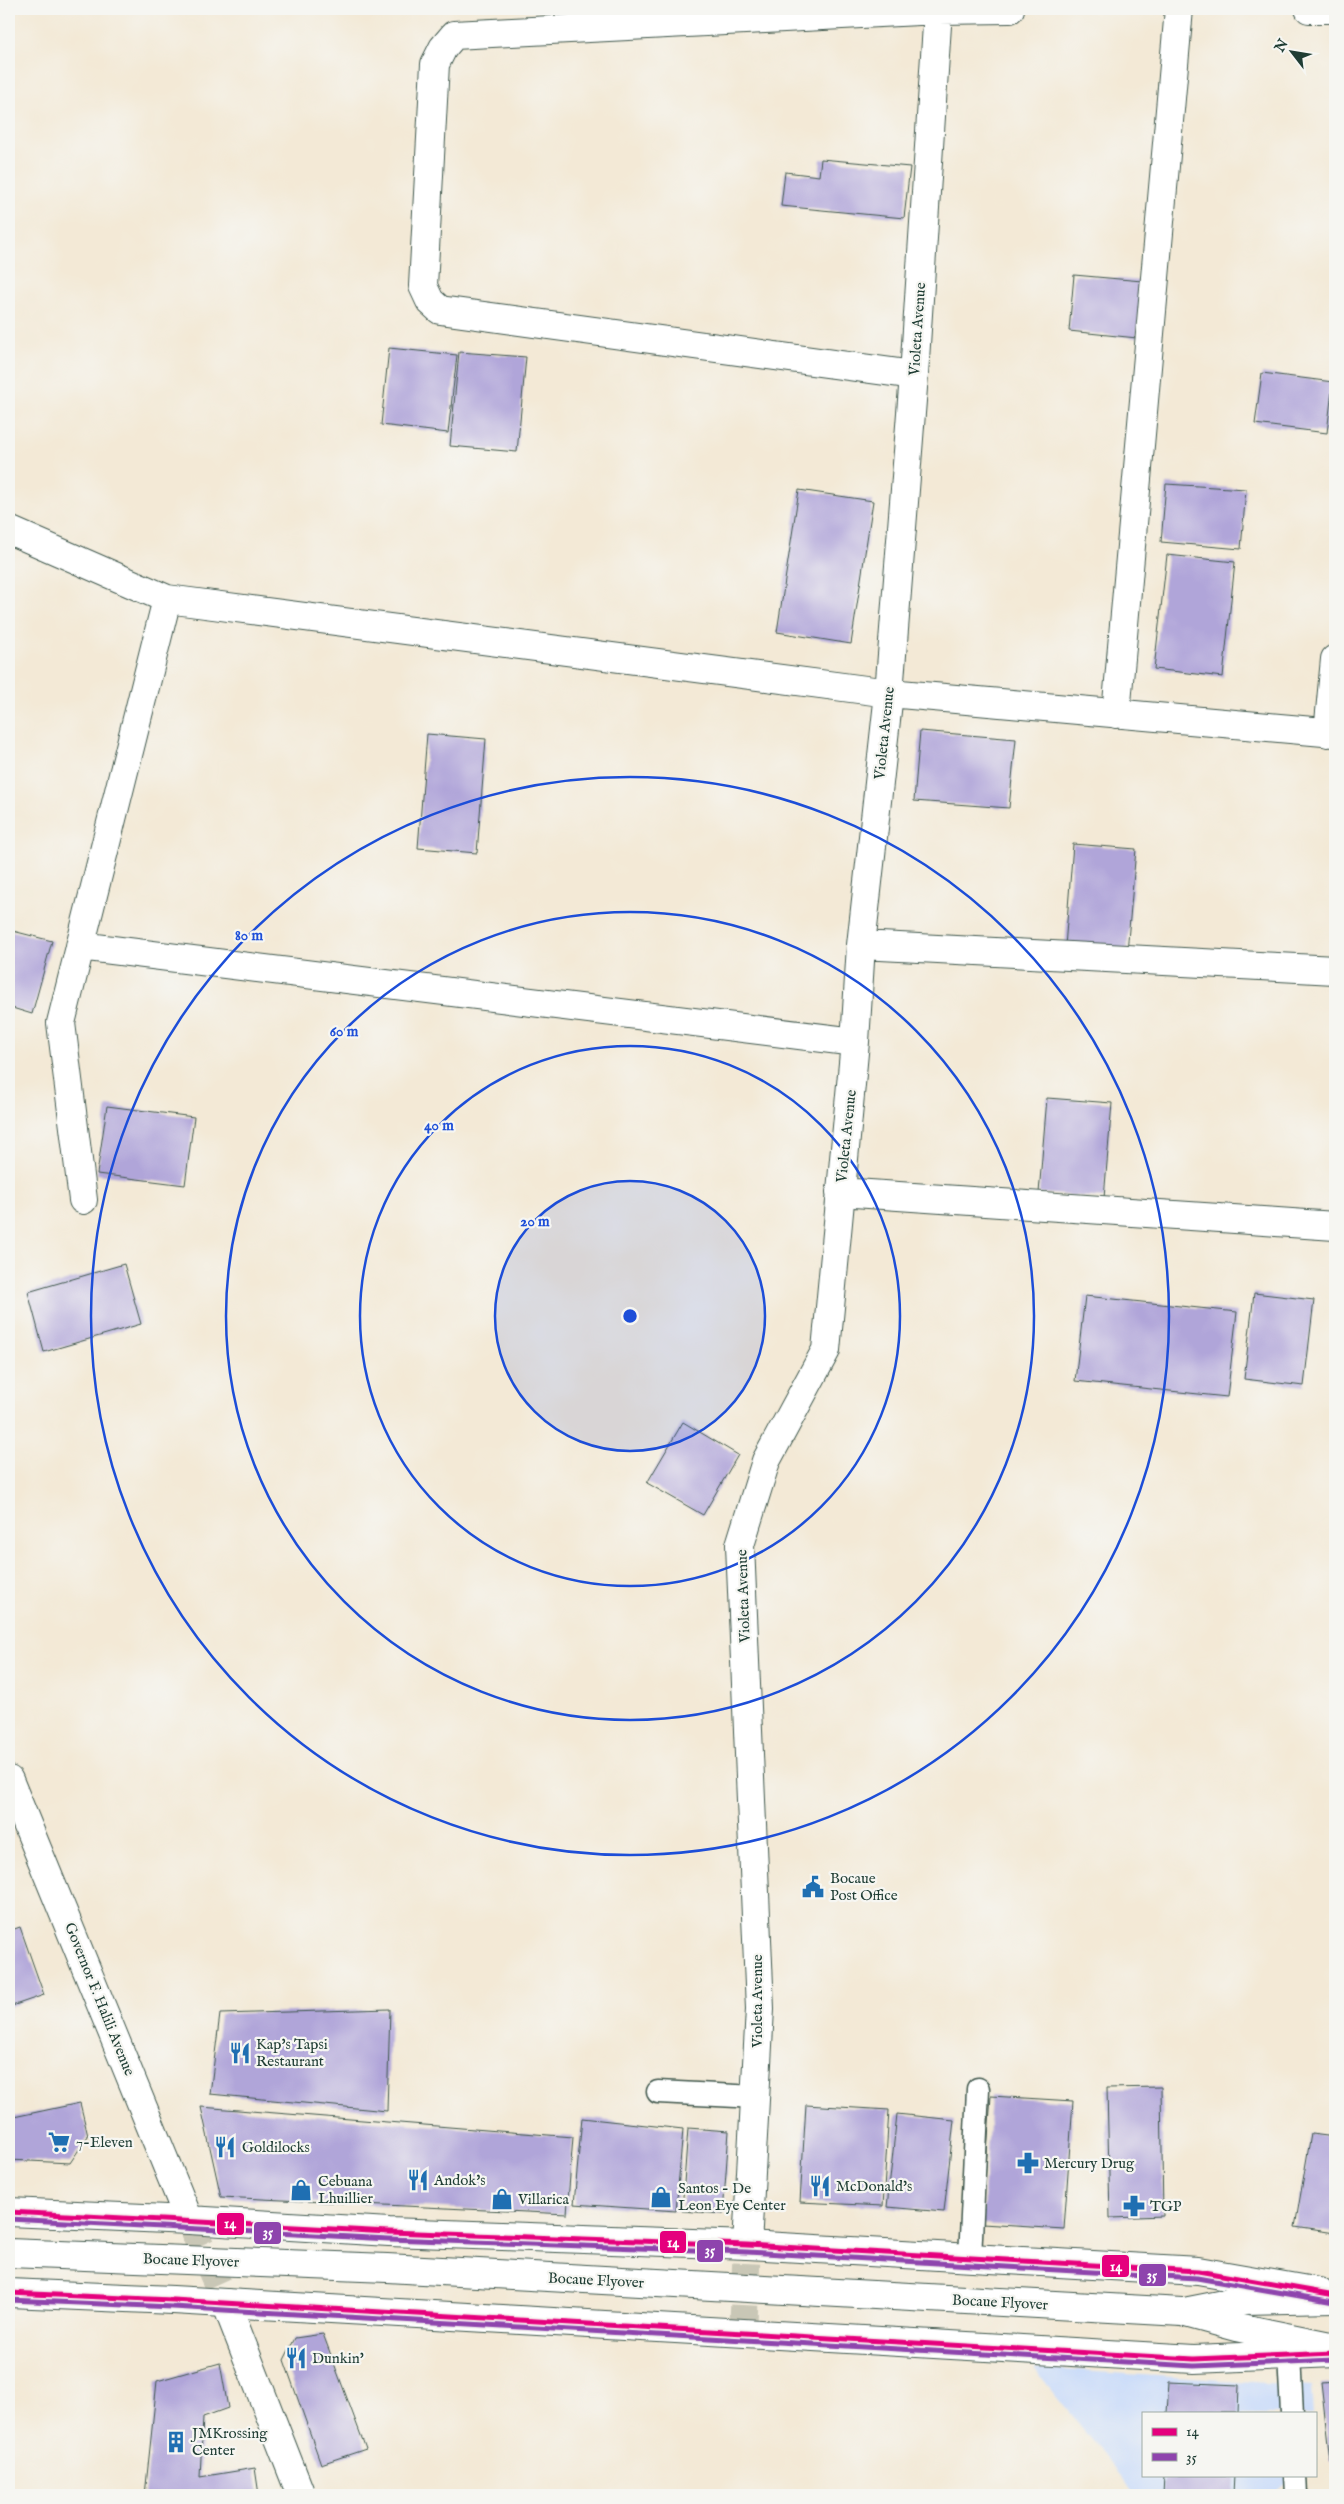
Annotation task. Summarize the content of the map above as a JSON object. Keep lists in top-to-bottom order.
{
  "streets": {
    "main road": ["Violeta Avenue", "Governor F. Halili Avenue", "Bocaue Flyover"]
  },
  "places": {
    "public building": ["Bocaue Post Office"],
    "restaurant": [
      "Kap's Tapsi Restaurant",
      "Goldilocks",
      "Andok's",
      "McDonald's",
      "Dunkin'"
    ],
    "supermarket": ["7-Eleven"],
    "pharmacy": ["Mercury Drug", "TGP"],
    "shop": ["Cebuana Lhuillier", "Santos - De Leon Eye Center", "Villarica"],
    "building": ["JMKrossing Center"]
  },
  "lines": ["transit line 14", "transit line 35"],
  "legend": ["14", "35"],
  "north": "top left",
  "rings": [
    "80 m",
    "60 m",
    "40 m",
    "20 m"
  ]
}
